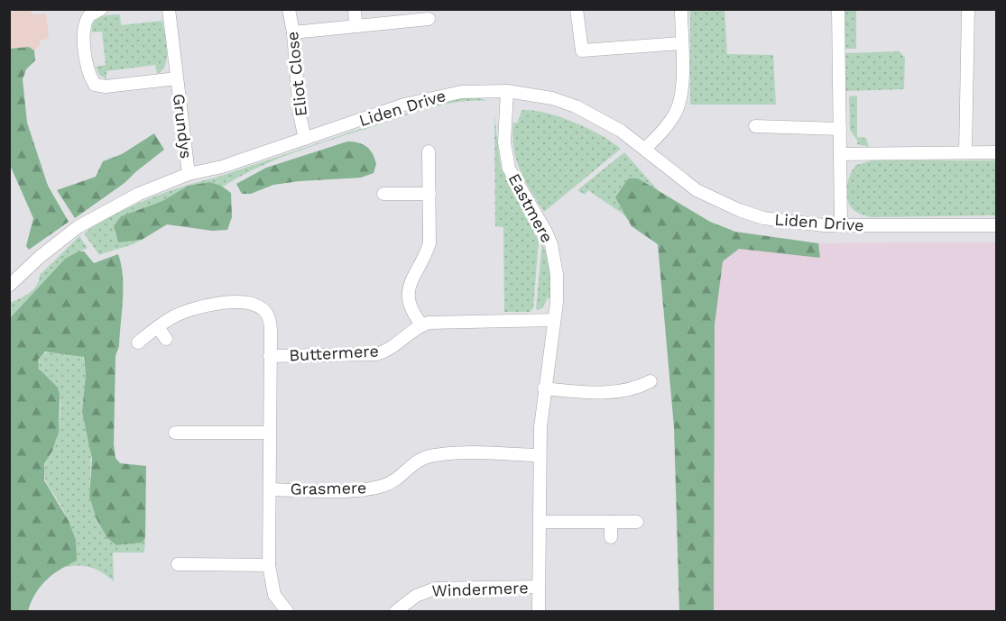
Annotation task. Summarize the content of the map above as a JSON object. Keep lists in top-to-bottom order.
{
  "streets": {
    "street": [
      "Eliot Close",
      "Liden Drive",
      "Grundys",
      "Eastmere",
      "Buttermere",
      "Grasmere",
      "Windermere"
    ]
  },
  "crossings": [
    ["Eliot Close", "Liden Drive"],
    ["Liden Drive", "Grundys"],
    ["Liden Drive", "Eastmere"],
    ["Eastmere", "Buttermere"],
    ["Eastmere", "Grasmere"],
    ["Eastmere", "Windermere"]
  ]
}
